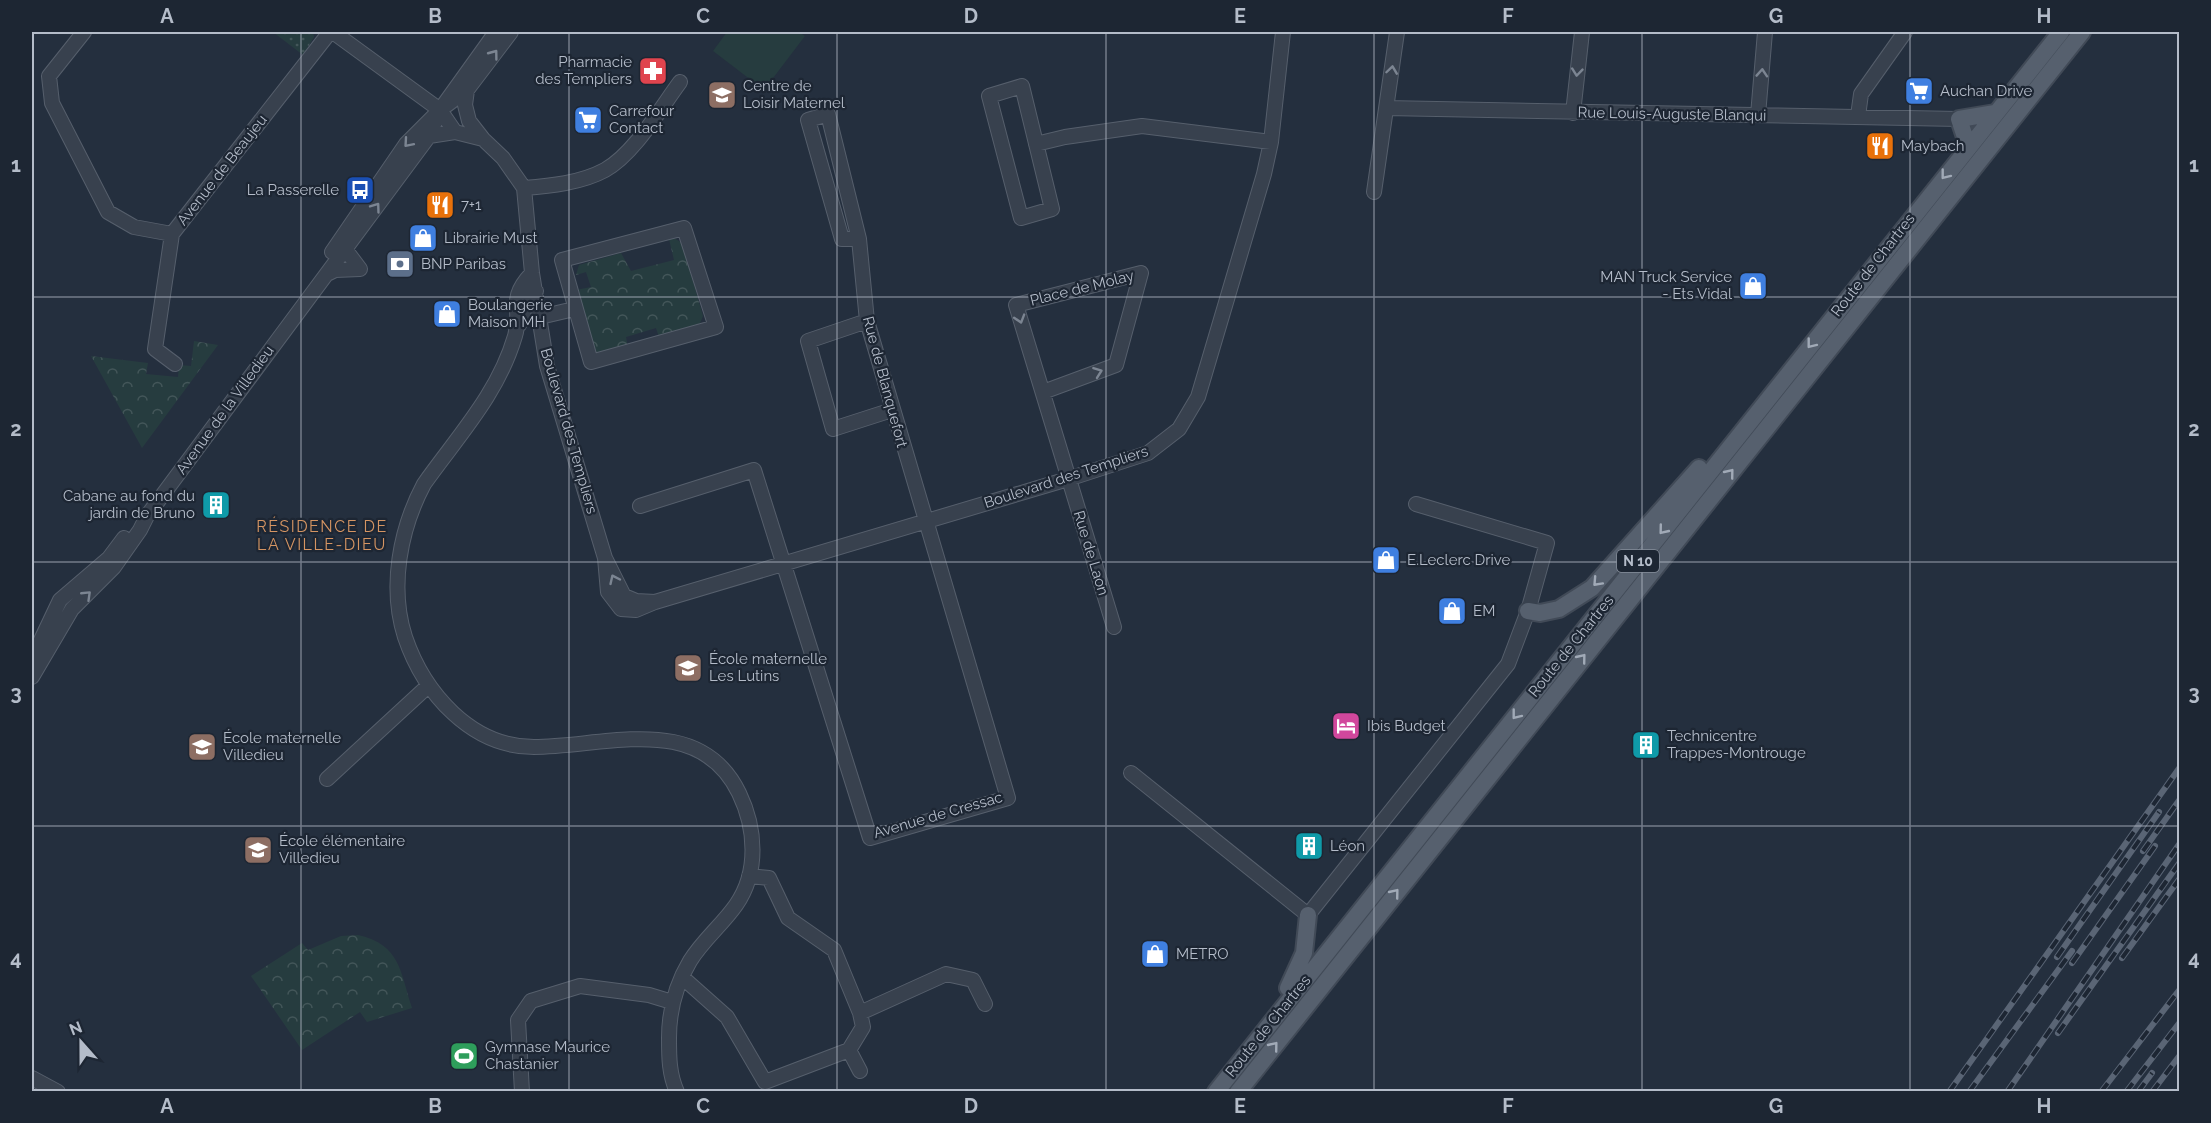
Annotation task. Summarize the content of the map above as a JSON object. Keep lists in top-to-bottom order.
{
  "streets": {
    "main road": ["Route de Chartres", "N 10"],
    "street": [
      "Rue Louis-Auguste Blanqui",
      "Avenue de Beaujeu",
      "Place de Molay",
      "Rue de Blanquefort",
      "Avenue de la Villedieu",
      "Boulevard des Templiers",
      "Rue de Laon",
      "Avenue de Cressac"
    ]
  },
  "crossings": [
    ["Place de Molay", "Boulevard des Templiers"],
    ["Place de Molay", "Rue de Laon"],
    ["Rue de Blanquefort", "Boulevard des Templiers"],
    ["Rue de Blanquefort", "Avenue de Cressac"],
    ["Boulevard des Templiers", "Rue de Laon"],
    ["Boulevard des Templiers", "Avenue de Cressac"]
  ],
  "districts": ["RÉSIDENCE DE LA VILLE-DIEU"],
  "places": {
    "pharmacy": ["Pharmacie des Templiers"],
    "supermarket": ["Auchan Drive", "Carrefour Contact"],
    "school or university": [
      "Centre de Loisir Maternel",
      "École maternelle Les Lutins",
      "École maternelle Villedieu",
      "École élémentaire Villedieu"
    ],
    "restaurant": ["Maybach", "7+1"],
    "bus stop": ["La Passerelle"],
    "shop": [
      "Librairie Must",
      "MAN Truck Service - Ets Vidal",
      "Boulangerie Maison MH",
      "E.Leclerc Drive",
      "EM",
      "METRO"
    ],
    "bank": ["BNP Paribas"],
    "building": ["Cabane au fond du jardin de Bruno", "Technicentre Trappes-Montrouge", "Léon"],
    "hotel": ["Ibis Budget"],
    "sports": ["Gymnase Maurice Chastanier"]
  },
  "north": "top",
  "grid": {
    "columns": [
      "A",
      "B",
      "C",
      "D",
      "E",
      "F",
      "G",
      "H"
    ],
    "rows": [
      "1",
      "2",
      "3",
      "4"
    ]
  }
}
